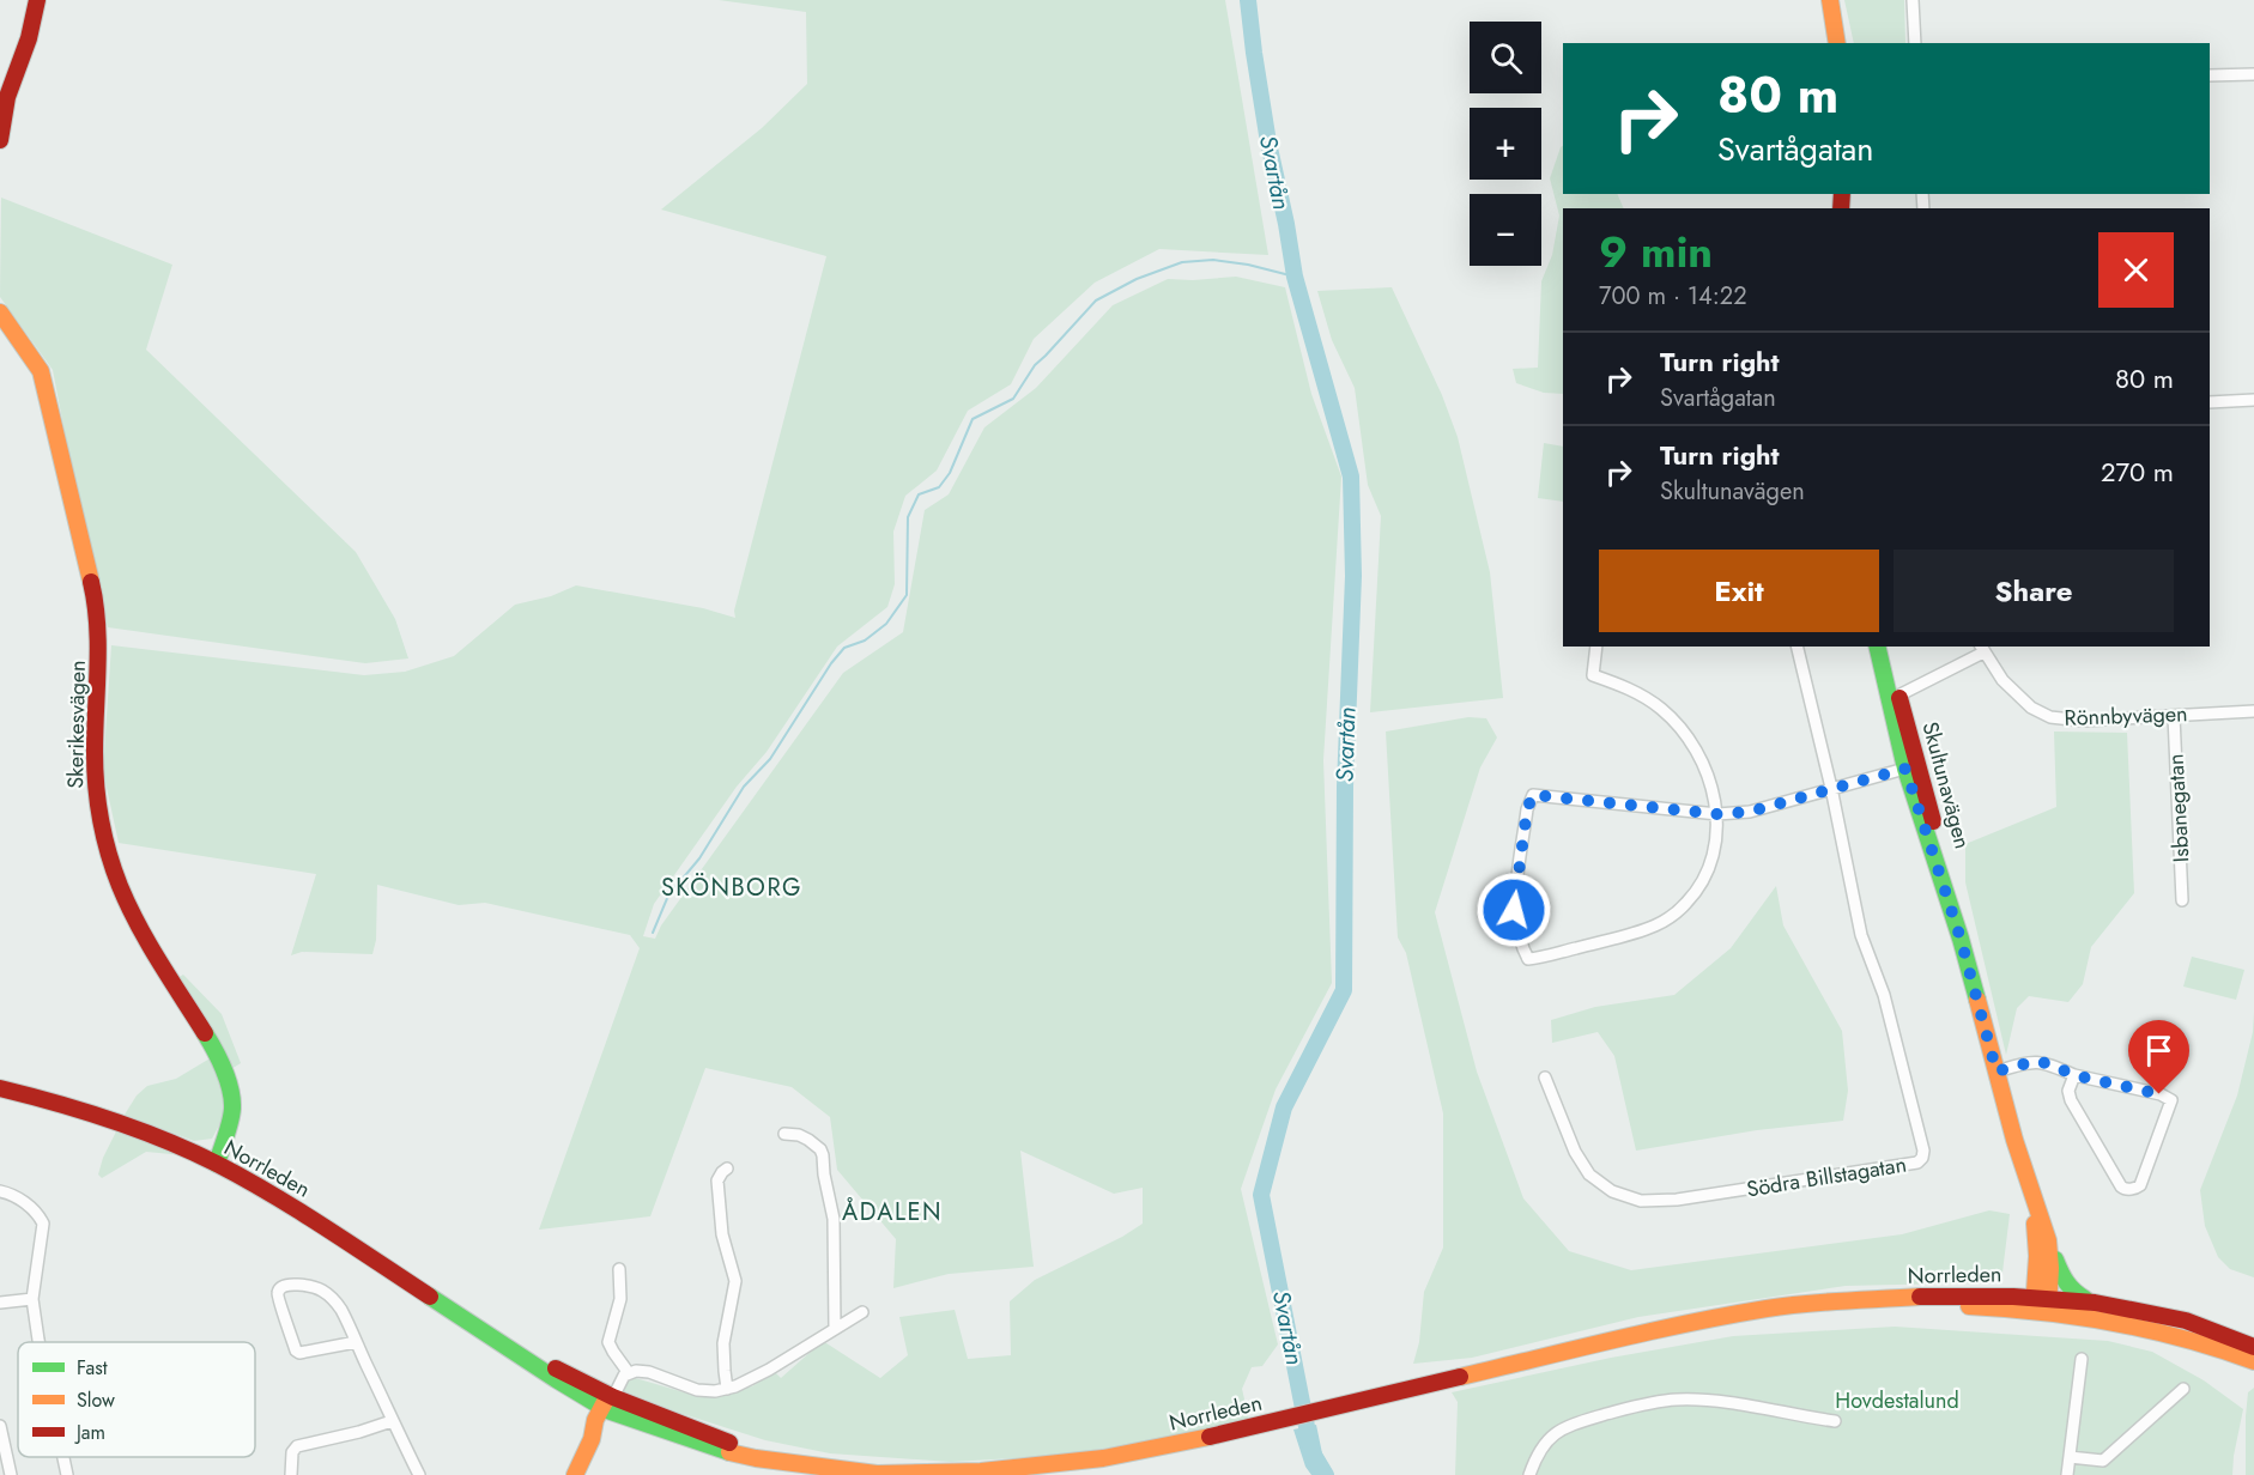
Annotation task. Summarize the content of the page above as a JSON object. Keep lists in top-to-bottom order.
{
  "streets": {
    "main road": ["Skerikesvägen", "Skultunavägen", "Norrleden"],
    "street": ["Rönnbyvägen", "Isbanegatan", "Södra Billstagatan"]
  },
  "crossings": [
    ["Rönnbyvägen", "Skultunavägen"],
    ["Rönnbyvägen", "Isbanegatan"],
    ["Skerikesvägen", "Norrleden"],
    ["Skultunavägen", "Norrleden"]
  ],
  "districts": ["SKÖNBORG", "ÅDALEN"],
  "water": ["Svartån"],
  "parks": ["Hovdestalund"],
  "legend": ["Fast", "Slow", "Jam"],
  "page": {
    "map_buttons": ["+", "−"],
    "turn": ["80 m", "Svartågatan"],
    "heading": ["9 min", "700 m · 14:22"],
    "list": [
      {
        "name": "Turn right",
        "note": "Svartågatan",
        "value": "80 m"
      },
      {
        "name": "Turn right",
        "note": "Skultunavägen",
        "value": "270 m"
      }
    ],
    "buttons": ["Exit", "Share"]
  }
}
